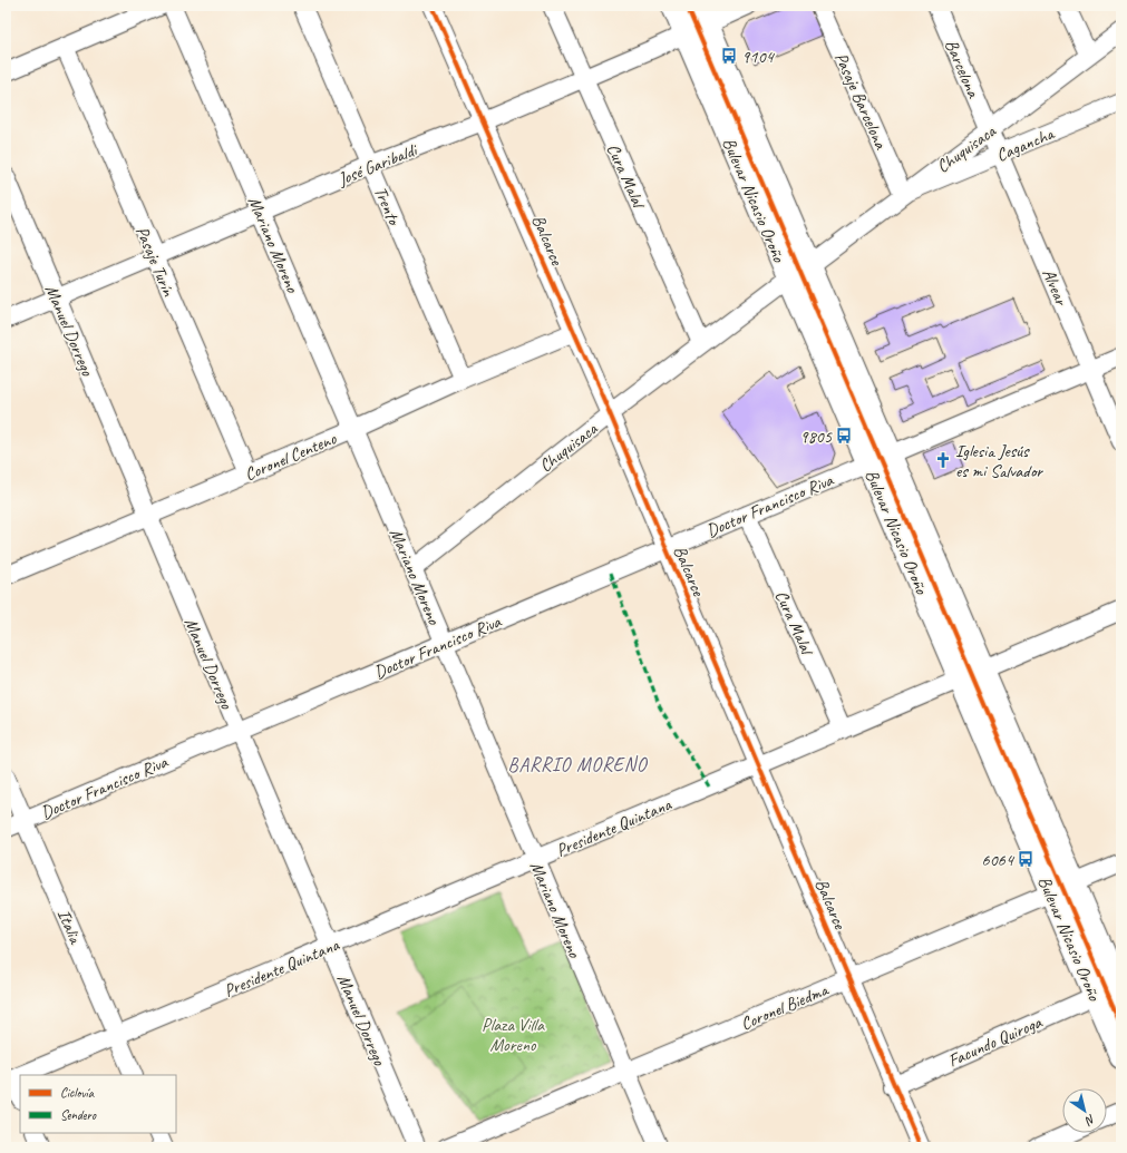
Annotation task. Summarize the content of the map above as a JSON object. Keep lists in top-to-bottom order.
{
  "streets": {
    "main road": ["Bulevar Nicasio Oroño"],
    "street": [
      "Barcelona",
      "Pasaje Barcelona",
      "Cagancha",
      "Chuquisaca",
      "José Garibaldi",
      "Cura Malal",
      "Trento",
      "Balcarce",
      "Mariano Moreno",
      "Pasaje Turín",
      "Alvear",
      "Manuel Dorrego",
      "Coronel Centeno",
      "Doctor Francisco Riva",
      "Presidente Quintana",
      "Italia",
      "Coronel Biedma",
      "Facundo Quiroga"
    ]
  },
  "crossings": [
    ["Barcelona", "Chuquisaca"],
    ["Barcelona", "Alvear"],
    ["Pasaje Barcelona", "Cagancha"],
    ["Pasaje Barcelona", "Chuquisaca"],
    ["Cagancha", "Chuquisaca"],
    ["Cagancha", "Alvear"],
    ["Chuquisaca", "Cura Malal"],
    ["Chuquisaca", "Bulevar Nicasio Oroño"],
    ["Chuquisaca", "Balcarce"],
    ["Chuquisaca", "Mariano Moreno"],
    ["Chuquisaca", "Alvear"],
    ["José Garibaldi", "Cura Malal"],
    ["José Garibaldi", "Bulevar Nicasio Oroño"],
    ["José Garibaldi", "Trento"],
    ["José Garibaldi", "Balcarce"],
    ["José Garibaldi", "Mariano Moreno"],
    ["José Garibaldi", "Pasaje Turín"],
    ["José Garibaldi", "Manuel Dorrego"],
    ["Cura Malal", "Doctor Francisco Riva"],
    ["Cura Malal", "Presidente Quintana"],
    ["Bulevar Nicasio Oroño", "Doctor Francisco Riva"],
    ["Bulevar Nicasio Oroño", "Presidente Quintana"],
    ["Bulevar Nicasio Oroño", "Coronel Biedma"],
    ["Bulevar Nicasio Oroño", "Facundo Quiroga"],
    ["Trento", "Coronel Centeno"],
    ["Balcarce", "Coronel Centeno"],
    ["Balcarce", "Doctor Francisco Riva"],
    ["Balcarce", "Presidente Quintana"],
    ["Balcarce", "Coronel Biedma"],
    ["Balcarce", "Facundo Quiroga"],
    ["Mariano Moreno", "Coronel Centeno"],
    ["Mariano Moreno", "Doctor Francisco Riva"],
    ["Mariano Moreno", "Presidente Quintana"],
    ["Mariano Moreno", "Coronel Biedma"],
    ["Pasaje Turín", "Coronel Centeno"],
    ["Manuel Dorrego", "Coronel Centeno"],
    ["Manuel Dorrego", "Doctor Francisco Riva"],
    ["Manuel Dorrego", "Presidente Quintana"],
    ["Doctor Francisco Riva", "Italia"],
    ["Presidente Quintana", "Italia"]
  ],
  "districts": ["BARRIO MORENO"],
  "parks": ["Plaza Villa Moreno"],
  "places": {
    "bus stop": ["9104", "9805", "6064"],
    "church": ["Iglesia Jesús es mi Salvador"]
  },
  "legend": ["Ciclovía", "Sendero"],
  "north": "bottom right"
}
